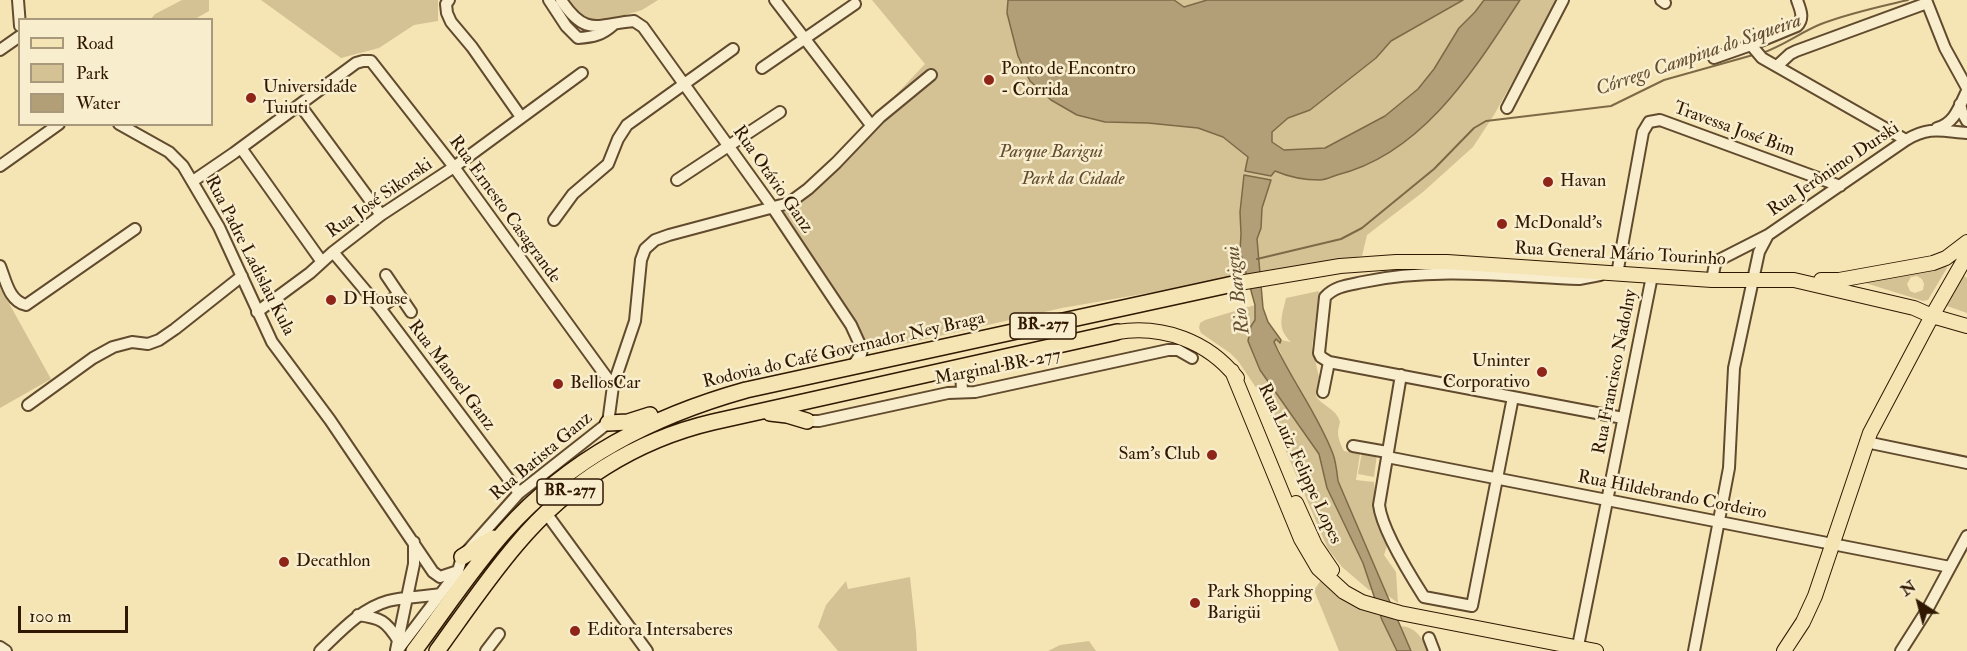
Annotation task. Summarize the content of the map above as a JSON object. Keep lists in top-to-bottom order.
{
  "streets": {
    "highway": ["BR-277", "Rodovia do Café Governador Ney Braga"],
    "main road": ["Rua General Mário Tourinho", "Rua Luiz Felippe Lopes"],
    "street": [
      "Travessa José Bim",
      "Rua Jerônimo Durski",
      "Rua Otávio Ganz",
      "Rua José Sikorski",
      "Rua Ernesto Casagrande",
      "Rua Padre Ladislau Kula",
      "Marginal BR-277",
      "Rua Francisco Nadolny",
      "Rua Manoel Ganz",
      "Rua Batista Ganz",
      "Rua Hildebrando Cordeiro"
    ]
  },
  "crossings": [
    ["Travessa José Bim", "Rua Jerônimo Durski"],
    ["Travessa José Bim", "Rua General Mário Tourinho"],
    ["Rua Jerônimo Durski", "Rua General Mário Tourinho"],
    ["Rua Jerônimo Durski", "Rua Hildebrando Cordeiro"],
    ["Rua Otávio Ganz", "Rodovia do Café Governador Ney Braga"],
    ["Rua Otávio Ganz", "Rua Batista Ganz"],
    ["Rua José Sikorski", "Rua Ernesto Casagrande"],
    ["Rua José Sikorski", "Rua Padre Ladislau Kula"],
    ["Rua José Sikorski", "Rua Manoel Ganz"],
    ["Rua Ernesto Casagrande", "Rua Batista Ganz"],
    ["Rua General Mário Tourinho", "Rodovia do Café Governador Ney Braga"],
    ["Rua General Mário Tourinho", "Rua Francisco Nadolny"],
    ["Rua Padre Ladislau Kula", "Rua Batista Ganz"],
    ["BR-277", "Rua Luiz Felippe Lopes"],
    ["Rua Francisco Nadolny", "Rua Luiz Felippe Lopes"],
    ["Rua Francisco Nadolny", "Rua Hildebrando Cordeiro"],
    ["Rua Manoel Ganz", "Rua Batista Ganz"]
  ],
  "water": ["Córrego Campina do Siqueira", "Rio Barigui"],
  "parks": ["Parque Barigui", "Park da Cidade"],
  "places": [
    "Ponto de Encontro - Corrida",
    "Universidade Tuiuti",
    "Havan",
    "McDonald's",
    "D House",
    "Uninter Corporativo",
    "BellosCar",
    "Sam's Club",
    "Decathlon",
    "Park Shopping Barigüi",
    "Editora Intersaberes"
  ],
  "legend": ["Road", "Park", "Water"],
  "scale_bar": "100 m",
  "north": "top left"
}
